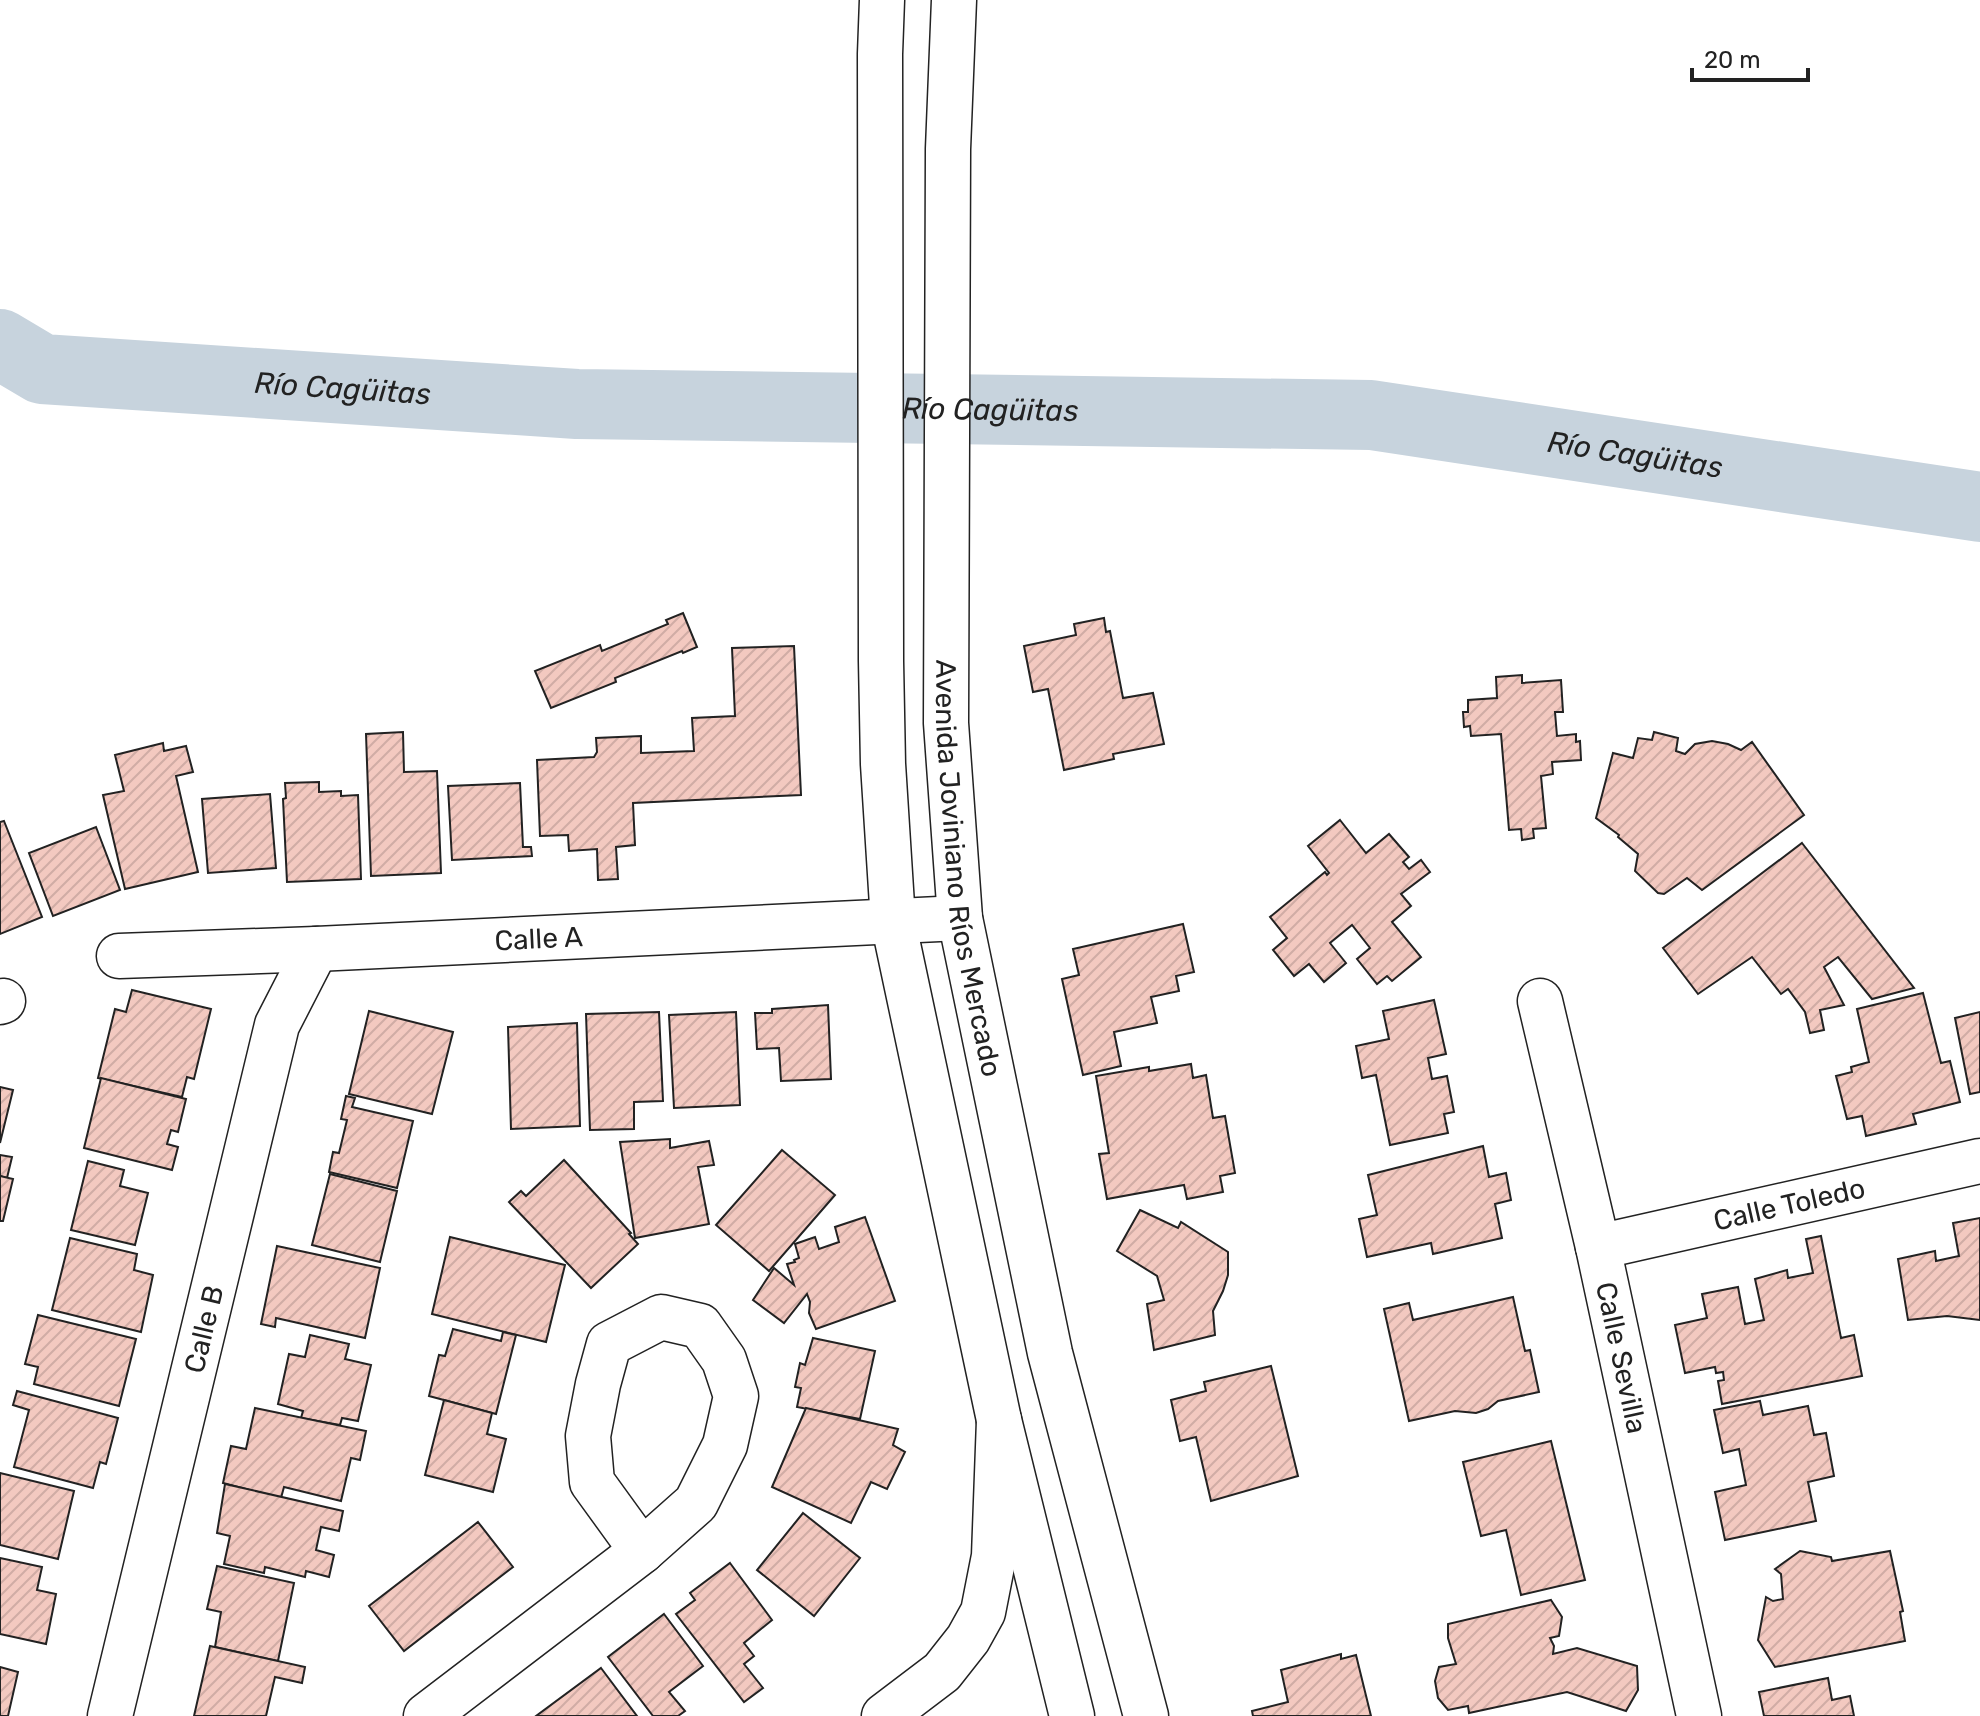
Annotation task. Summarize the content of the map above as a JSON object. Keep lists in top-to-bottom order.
{
  "streets": {
    "main road": [
      "Avenida Joviniano Ríos Mercado",
      "Calle A",
      "Calle Toledo",
      "Calle B",
      "Calle Sevilla"
    ]
  },
  "crossings": [
    ["Avenida Joviniano Ríos Mercado", "Calle A"],
    ["Calle A", "Calle B"],
    ["Calle Toledo", "Calle Sevilla"]
  ],
  "water": ["Río Cagüitas"],
  "scale_bar": "20 m"
}
